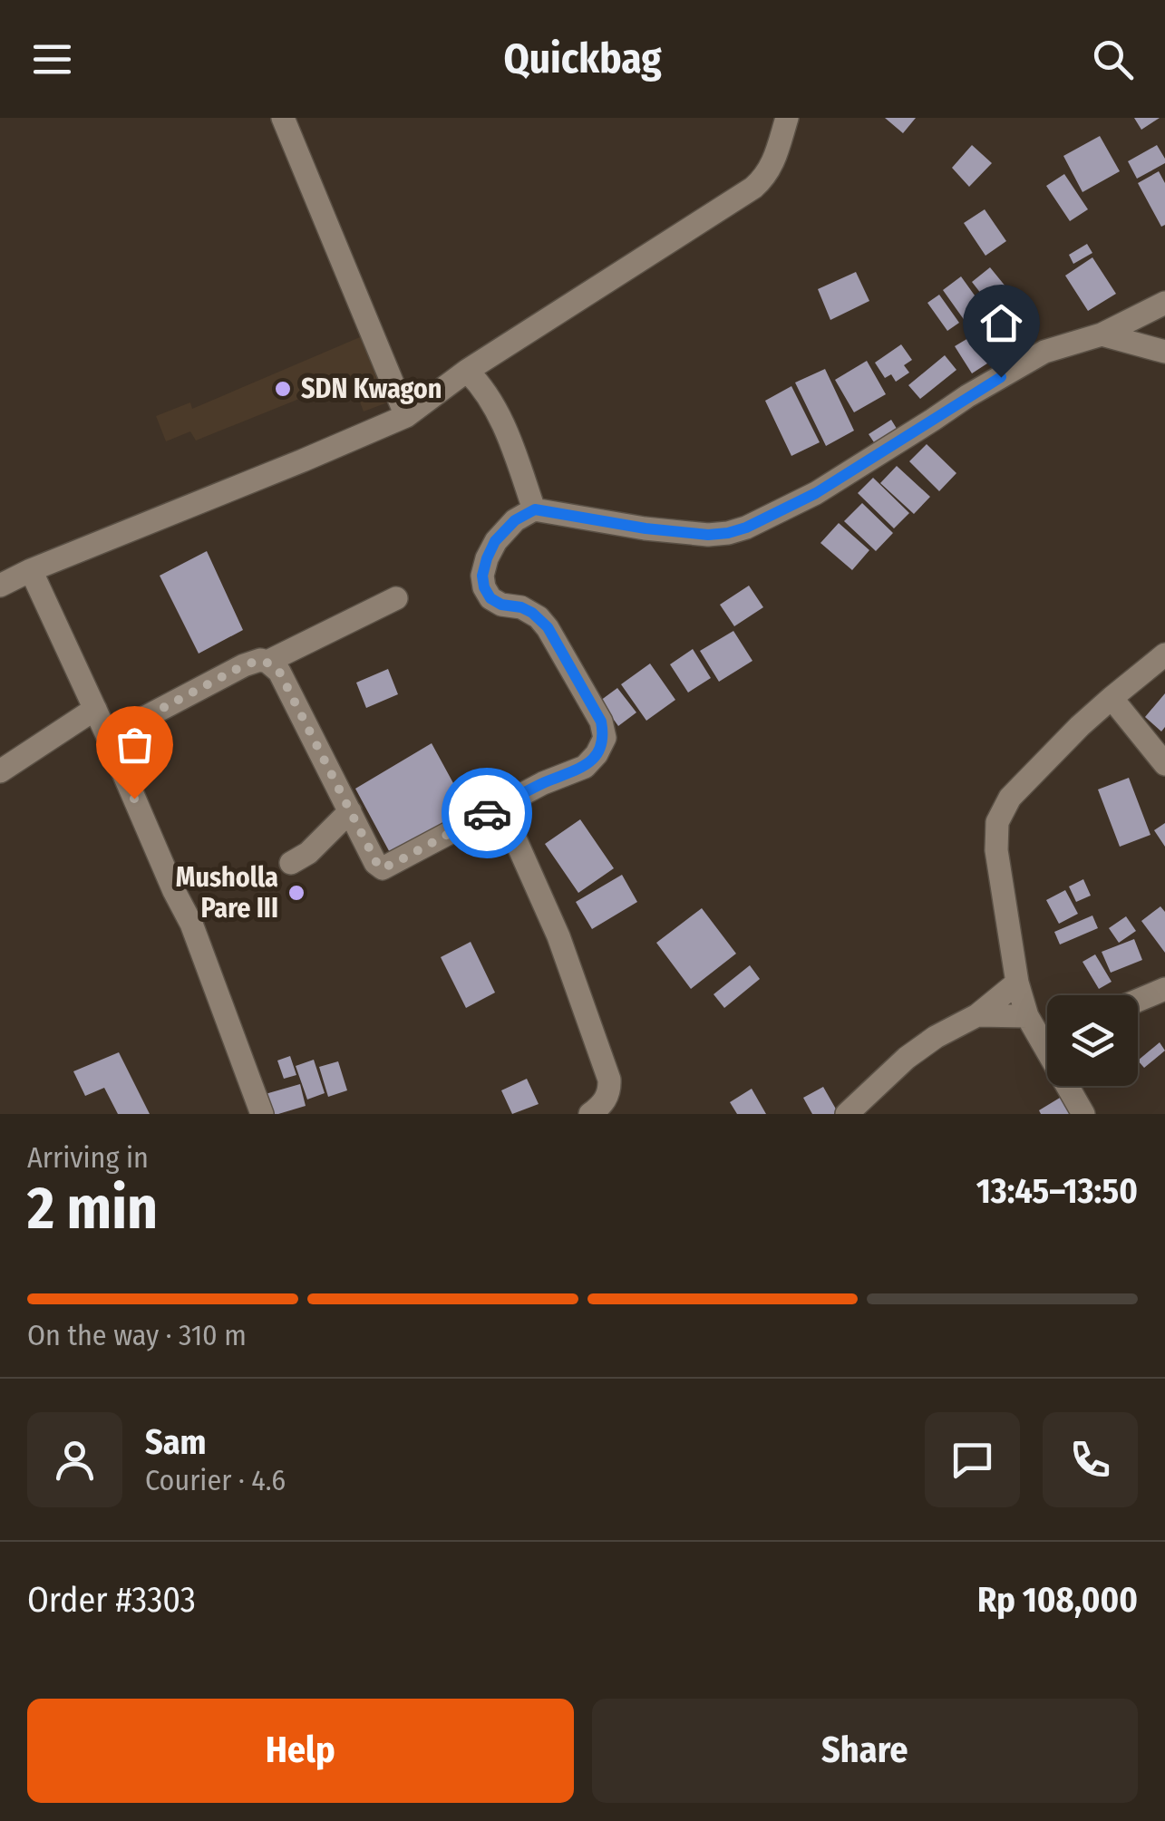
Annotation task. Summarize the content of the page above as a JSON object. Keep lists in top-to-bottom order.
{
  "places": ["SDN Kwagon", "Musholla Pare III"],
  "page": {
    "header": "Quickbag",
    "heading": ["2 min", "Arriving in", "13:45–13:50"],
    "panel": [
      "Sam",
      "Courier · 4.6",
      "Order #3303",
      "Rp 108,000"
    ],
    "bar": "On the way · 310 m",
    "buttons": ["Help", "Share"]
  }
}
